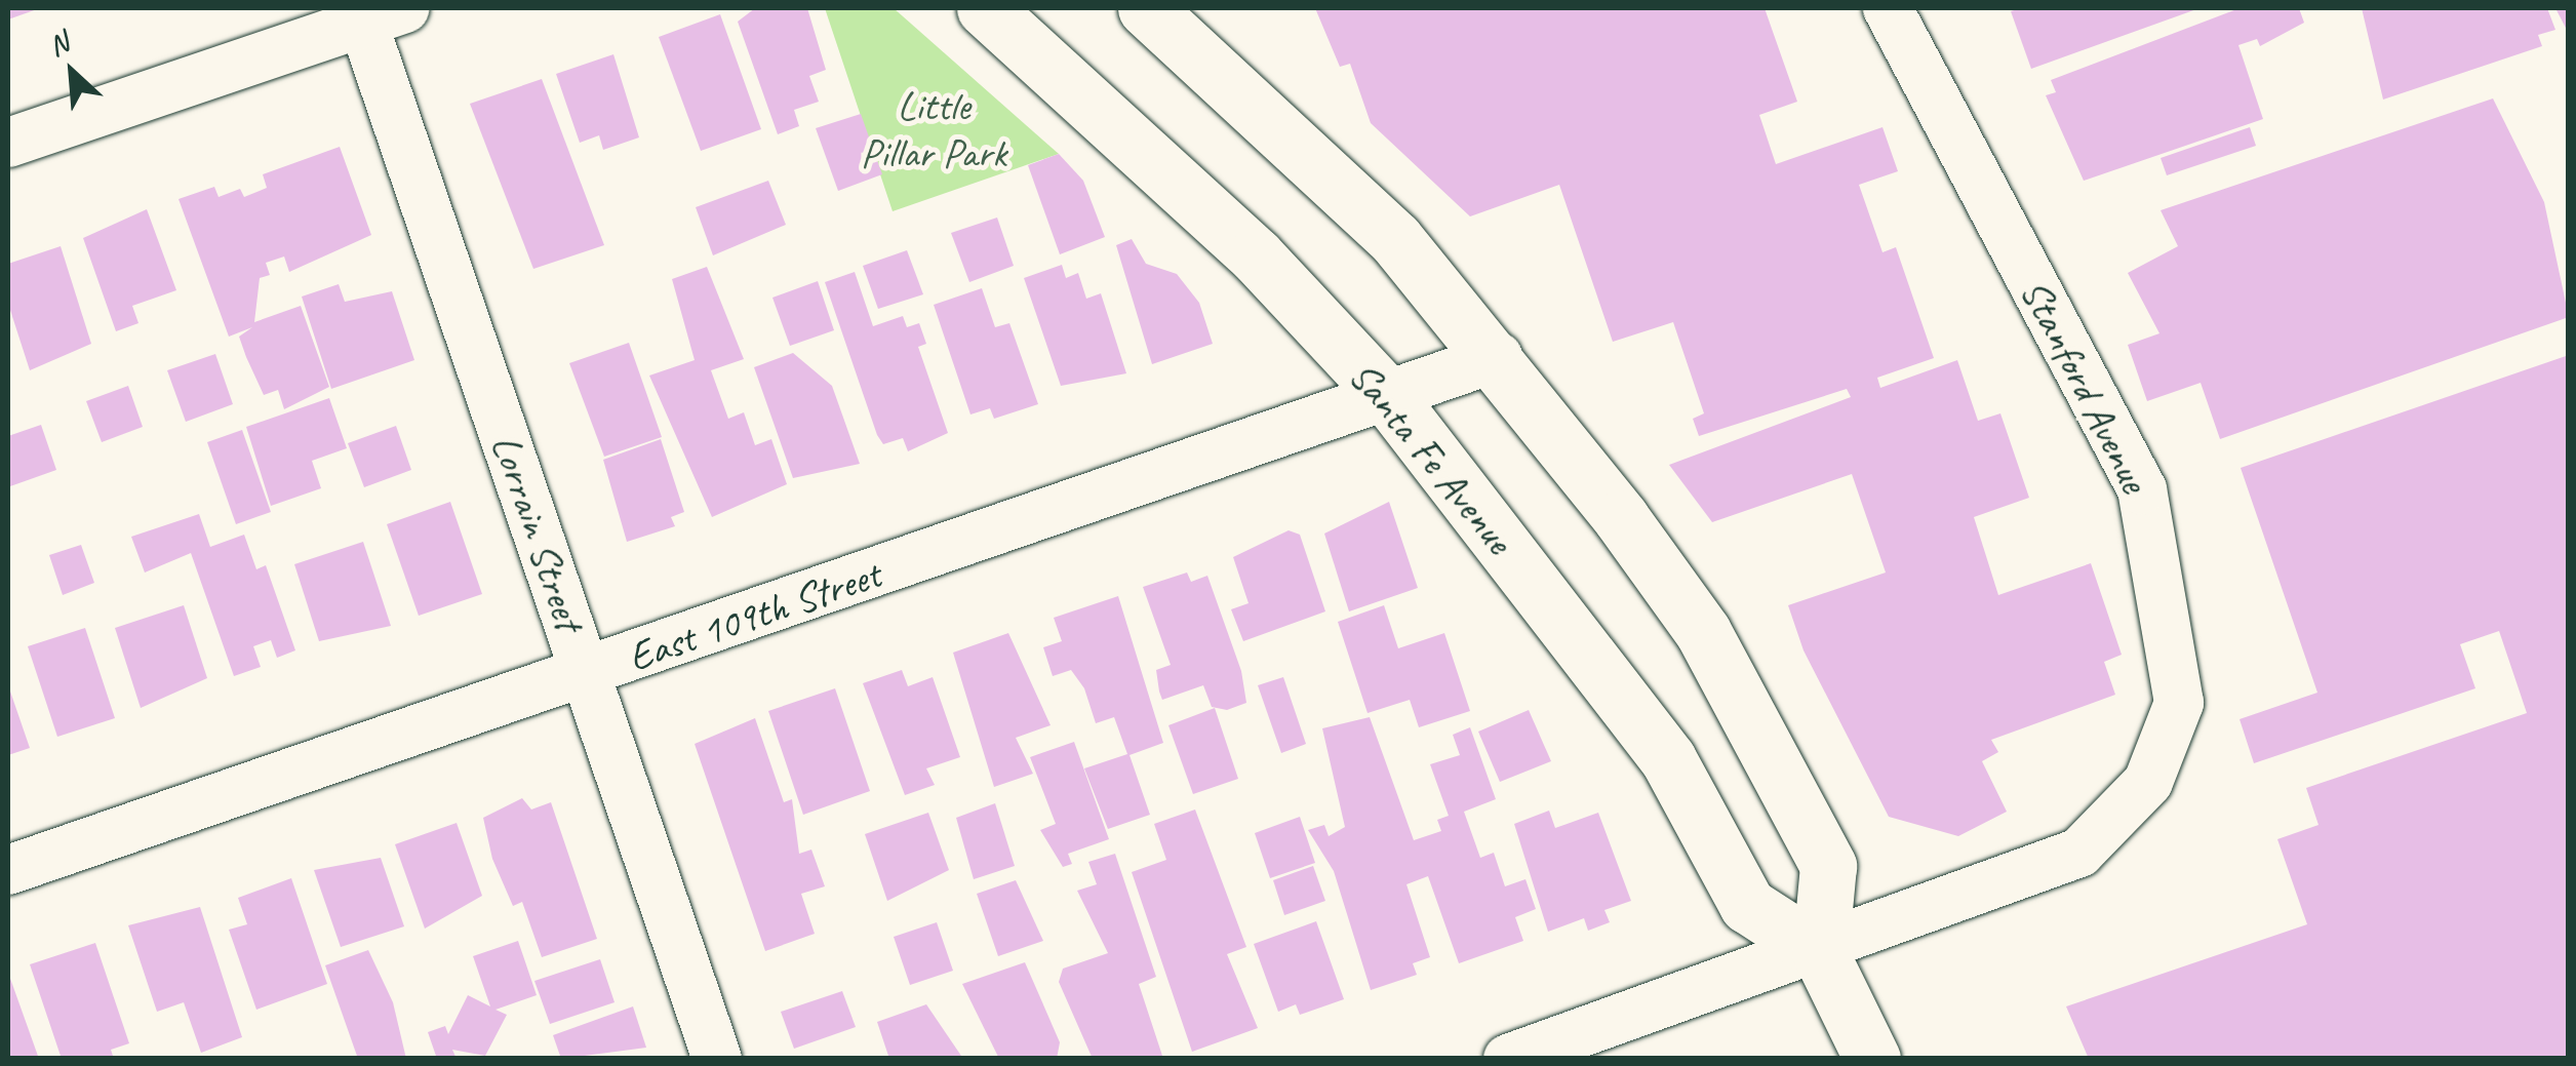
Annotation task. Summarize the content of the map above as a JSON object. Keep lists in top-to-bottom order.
{
  "streets": {
    "street": [
      "Stanford Avenue",
      "Santa Fe Avenue",
      "Lorrain Street",
      "East 109th Street"
    ]
  },
  "crossings": [
    ["Stanford Avenue", "Santa Fe Avenue"],
    ["Santa Fe Avenue", "East 109th Street"],
    ["Lorrain Street", "East 109th Street"]
  ],
  "parks": ["Little Pillar Park"],
  "north": "top left"
}
